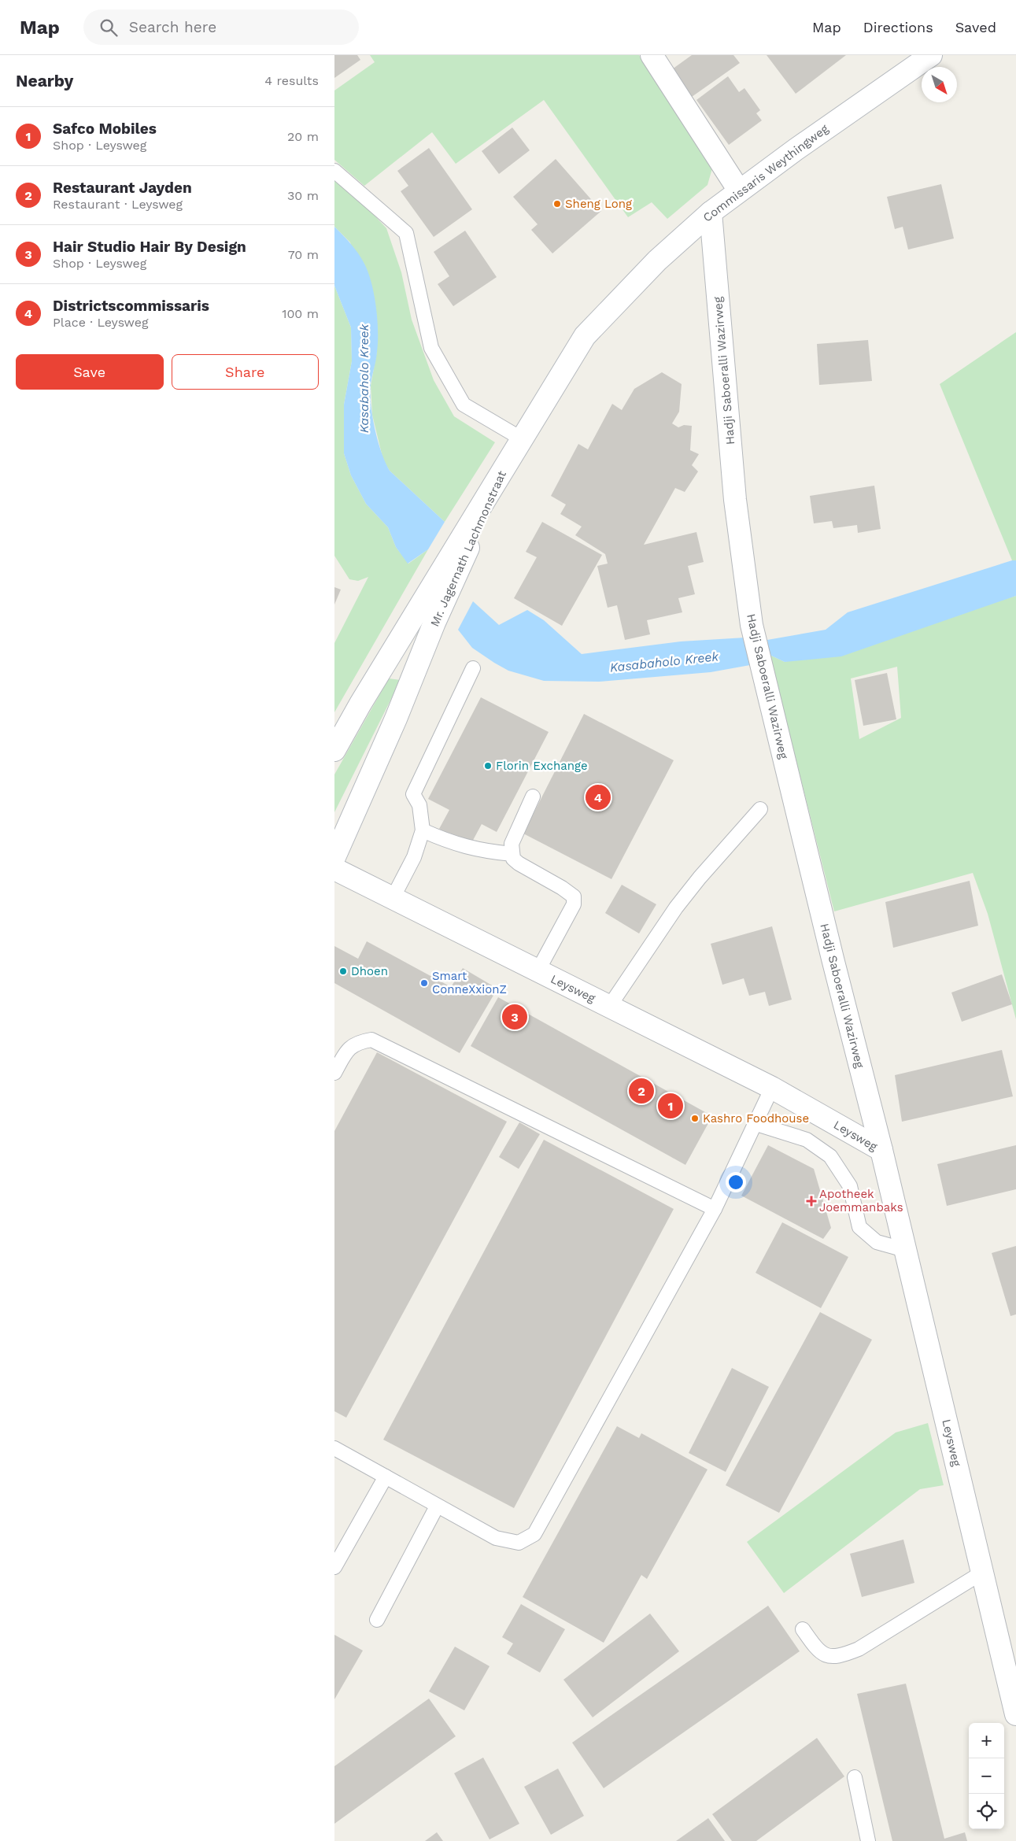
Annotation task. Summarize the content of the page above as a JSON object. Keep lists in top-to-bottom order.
{
  "streets": {
    "street": [
      "Commissaris Weythingweg",
      "Hadji Saboeralli Wazirweg",
      "Mr. Jagernath Lachmonstraat",
      "Leysweg"
    ]
  },
  "crossings": [
    ["Commissaris Weythingweg", "Hadji Saboeralli Wazirweg"],
    ["Commissaris Weythingweg", "Mr. Jagernath Lachmonstraat"],
    ["Hadji Saboeralli Wazirweg", "Leysweg"]
  ],
  "water": ["Kasabaholo Kreek"],
  "places": {
    "other": [
      "Sheng Long",
      "Florin Exchange",
      "Dhoen",
      "Smart ConneXxionZ",
      "Kashro Foodhouse"
    ],
    "health": ["Apotheek Joemmanbaks"]
  },
  "north": "bottom right",
  "page": {
    "header": "Map",
    "search": "Search here",
    "nav": ["Map", "Directions", "Saved"],
    "heading": ["Nearby", "4 results"],
    "list": [
      {
        "mark": "1",
        "name": "Safco Mobiles",
        "note": "Shop · Leysweg",
        "value": "20 m"
      },
      {
        "mark": "2",
        "name": "Restaurant Jayden",
        "note": "Restaurant · Leysweg",
        "value": "30 m"
      },
      {
        "mark": "3",
        "name": "Hair Studio Hair By Design",
        "note": "Shop · Leysweg",
        "value": "70 m"
      },
      {
        "mark": "4",
        "name": "Districtscommissaris",
        "note": "Place · Leysweg",
        "value": "100 m"
      }
    ],
    "buttons": ["Save", "Share"],
    "pins": [
      "4",
      "3",
      "2",
      "1"
    ],
    "map_buttons": ["+", "−"]
  }
}
